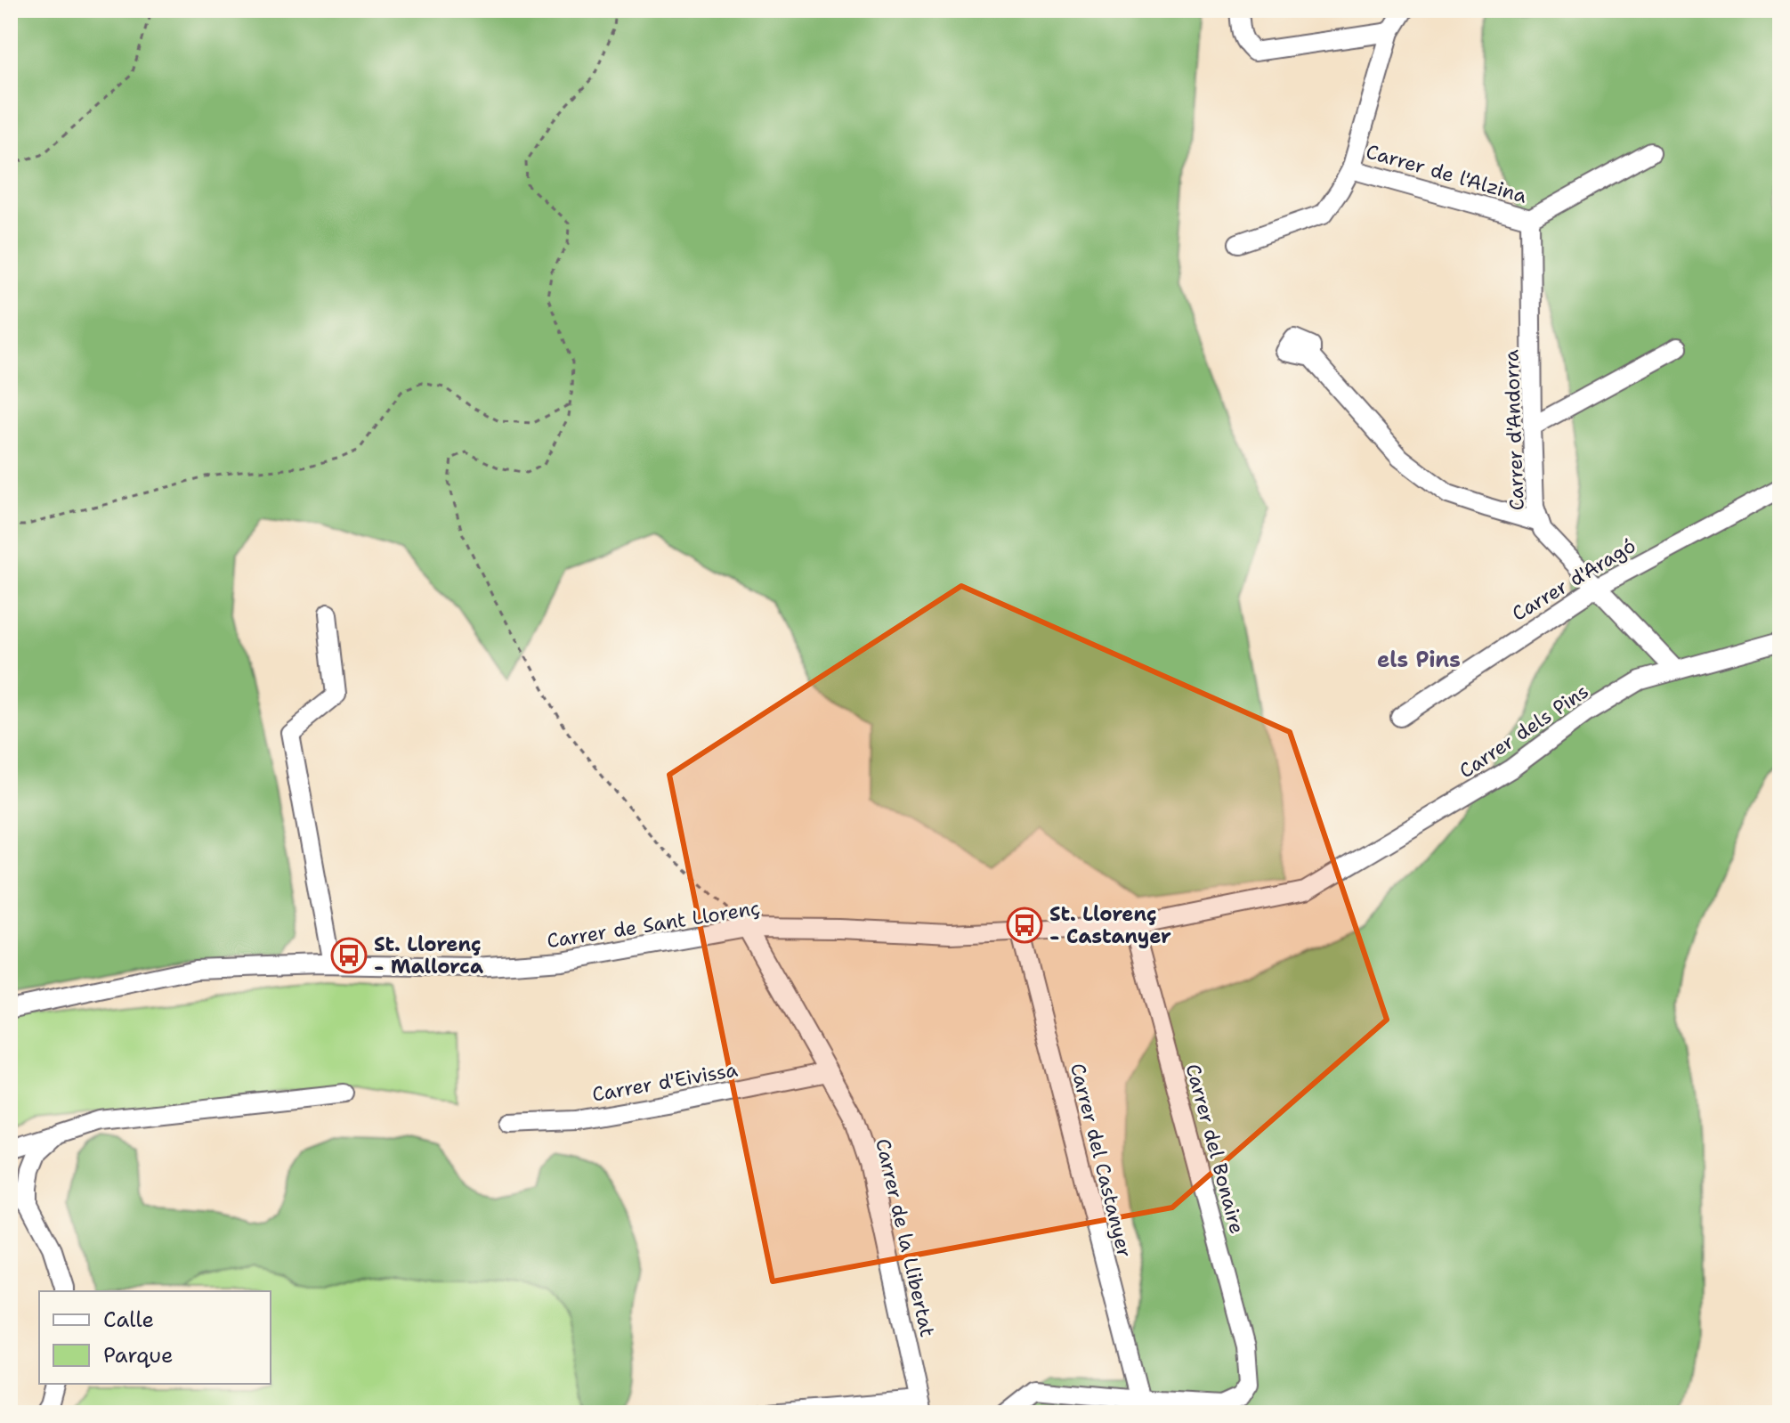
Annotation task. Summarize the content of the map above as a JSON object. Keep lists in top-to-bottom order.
{
  "streets": {
    "street": [
      "Carrer de l'Alzina",
      "Carrer d'Andorra",
      "Carrer d'Aragó",
      "Carrer dels Pins",
      "Carrer de Sant Llorenç",
      "Carrer d'Eivissa",
      "Carrer del Bonaire",
      "Carrer del Castanyer",
      "Carrer de la Llibertat"
    ]
  },
  "crossings": [
    ["Carrer de l'Alzina", "Carrer d'Andorra"],
    ["Carrer d'Andorra", "Carrer d'Aragó"],
    ["Carrer d'Andorra", "Carrer dels Pins"],
    ["Carrer dels Pins", "Carrer de Sant Llorenç"],
    ["Carrer de Sant Llorenç", "Carrer del Bonaire"],
    ["Carrer de Sant Llorenç", "Carrer del Castanyer"],
    ["Carrer de Sant Llorenç", "Carrer de la Llibertat"],
    ["Carrer d'Eivissa", "Carrer de la Llibertat"],
    ["Carrer del Bonaire", "Carrer del Castanyer"]
  ],
  "districts": ["els Pins"],
  "places": {
    "bus stop": ["St. Llorenç - Castanyer", "St. Llorenç - Mallorca"]
  },
  "legend": ["Calle", "Parque"]
}
